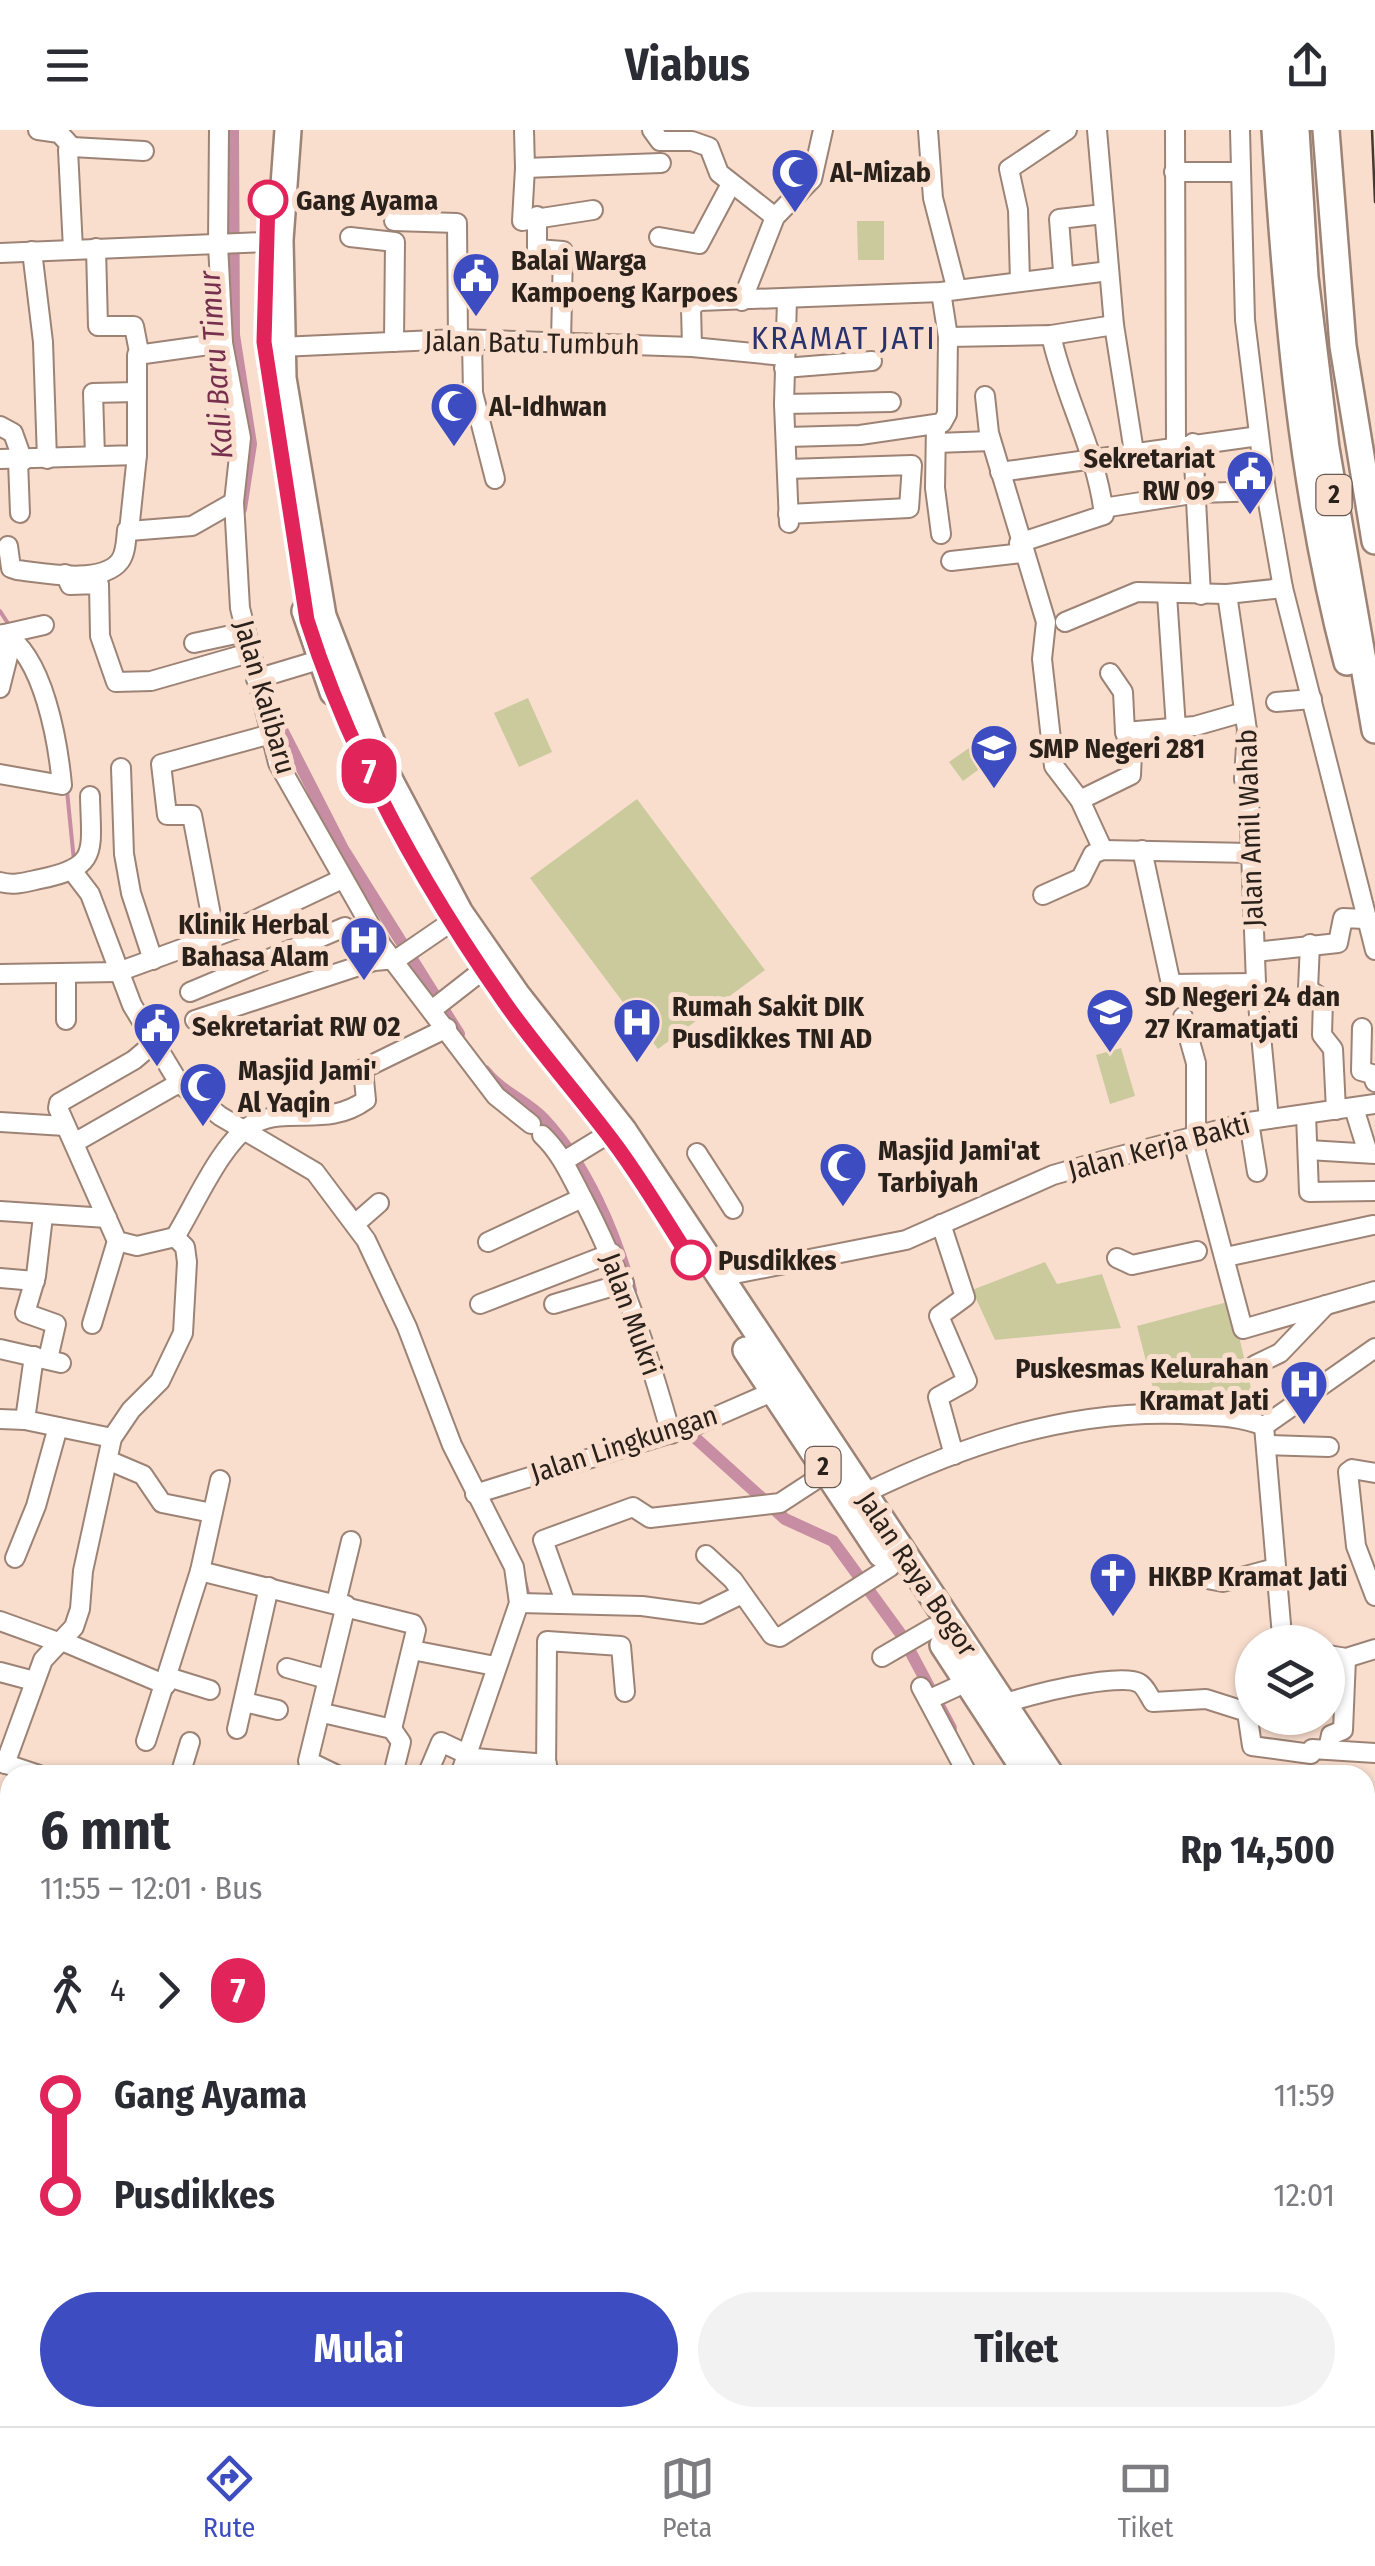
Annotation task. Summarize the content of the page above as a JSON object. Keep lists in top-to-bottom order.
{
  "streets": {
    "highway": ["2", "Jalan Raya Bogor"],
    "street": [
      "Jalan Batu Tumbuh",
      "Jalan Kalibaru",
      "Jalan Amil Wahab",
      "Jalan Kerja Bakti",
      "Jalan Mukri",
      "Jalan Lingkungan"
    ]
  },
  "crossings": [
    ["Jalan Batu Tumbuh", "Jalan Raya Bogor"],
    ["Jalan Kalibaru", "Jalan Mukri"],
    ["Jalan Amil Wahab", "Jalan Kerja Bakti"],
    ["Jalan Kerja Bakti", "Jalan Raya Bogor"],
    ["Jalan Mukri", "Jalan Lingkungan"],
    ["Jalan Lingkungan", "Jalan Raya Bogor"]
  ],
  "districts": ["KRAMAT JATI"],
  "water": ["Kali Baru Timur"],
  "places": {
    "other": ["Gang Ayama", "Pusdikkes"],
    "mosque": [
      "Al-Mizab",
      "Al-Idhwan",
      "Masjid Jami' Al Yaqin",
      "Masjid Jami'at Tarbiyah"
    ],
    "public building": ["Balai Warga Kampoeng Karpoes", "Sekretariat RW 09", "Sekretariat RW 02"],
    "school or university": ["SMP Negeri 281", "SD Negeri 24 dan 27 Kramatjati"],
    "hospital": ["Klinik Herbal Bahasa Alam", "Rumah Sakit DIK Pusdikkes TNI AD", "Puskesmas Kelurahan Kramat Jati"],
    "church": ["HKBP Kramat Jati"]
  },
  "lines": ["bus line 7"],
  "page": {
    "header": "Viabus",
    "on_map": "7",
    "heading": ["6 mnt", "11:55 – 12:01 · Bus", "Rp 14,500"],
    "legs": ["4", "7"],
    "list": [
      {
        "name": "Gang Ayama",
        "value": "11:59"
      },
      {
        "name": "Pusdikkes",
        "value": "12:01"
      }
    ],
    "buttons": ["Mulai", "Tiket"],
    "tabs": ["Rute", "Peta", "Tiket"]
  }
}
